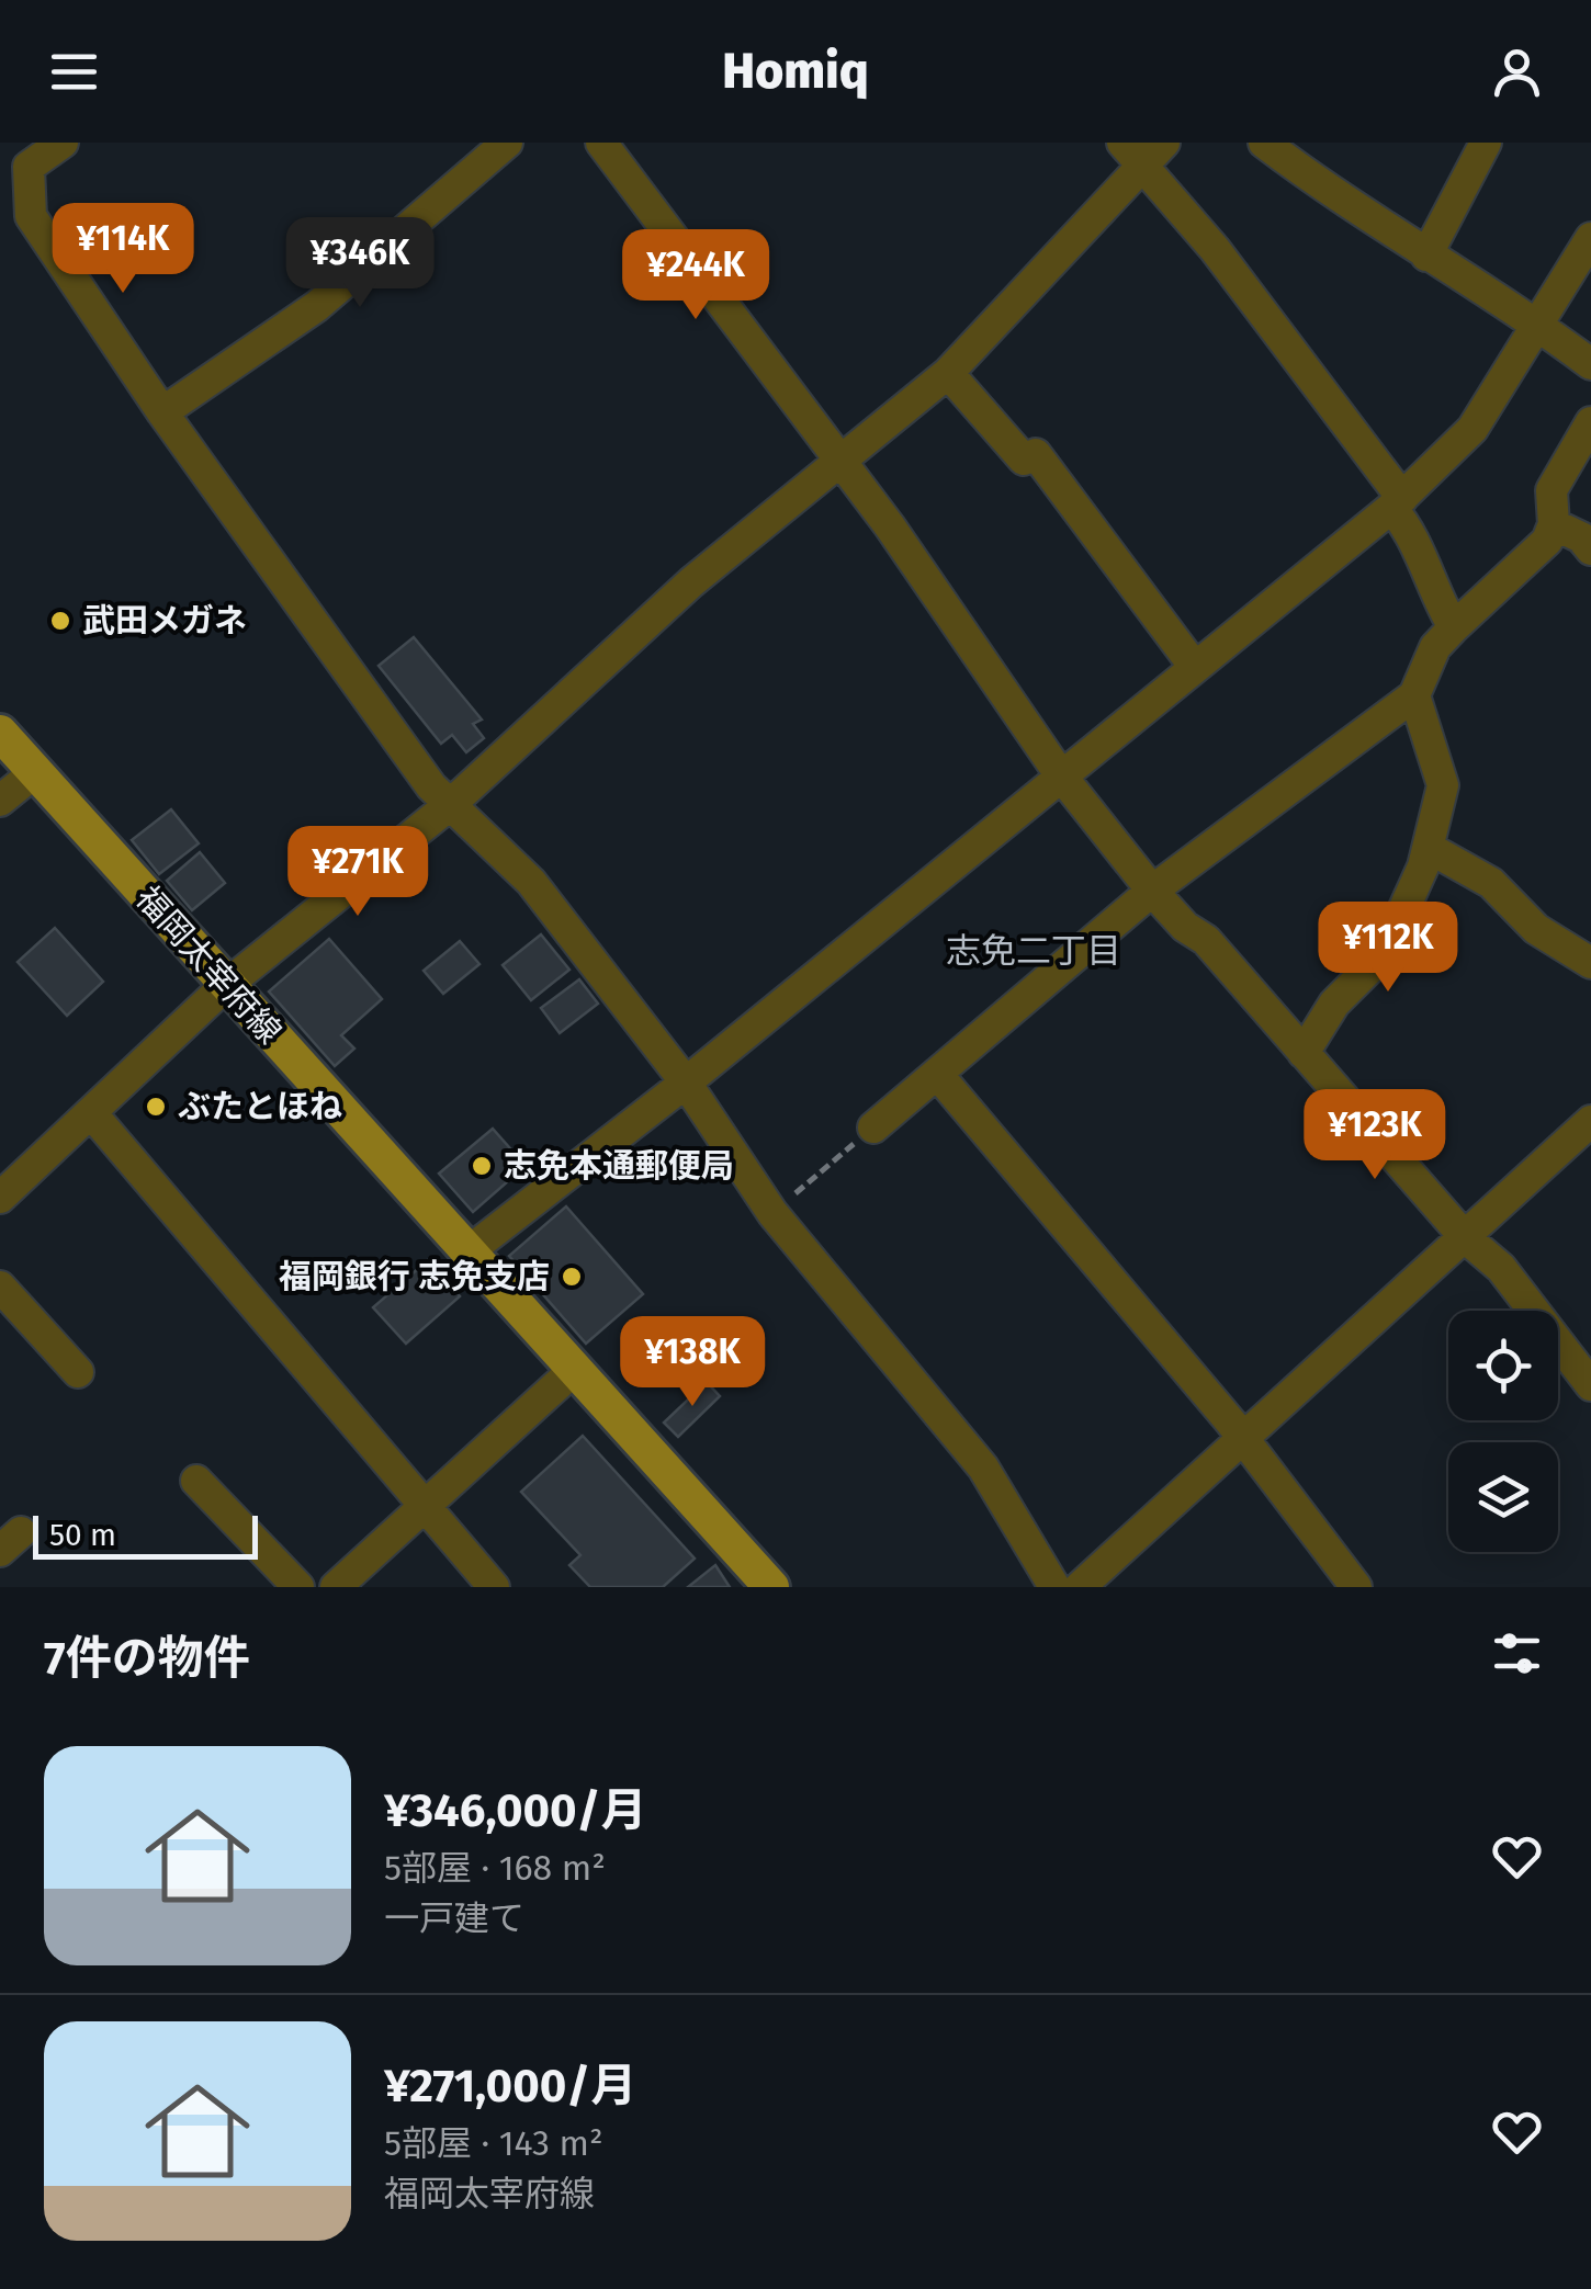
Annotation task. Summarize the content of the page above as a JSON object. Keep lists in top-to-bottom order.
{
  "streets": {
    "main road": ["福岡太宰府線"]
  },
  "districts": ["志免二丁目"],
  "places": [
    "武田メガネ",
    "ぶたとほね",
    "志免本通郵便局",
    "福岡銀行 志免支店"
  ],
  "scale_bar": "50 m",
  "page": {
    "header": "Homiq",
    "price": [
      "¥114K",
      "¥346K",
      "¥244K",
      "¥271K",
      "¥112K",
      "¥123K",
      "¥138K"
    ],
    "scale": "50 m",
    "heading": "7件の物件",
    "list": [
      {
        "name": "¥346,000/月",
        "note": "5部屋 · 168 m² · 一戸建て"
      },
      {
        "name": "¥271,000/月",
        "note": "5部屋 · 143 m² · 福岡太宰府線"
      }
    ]
  }
}
